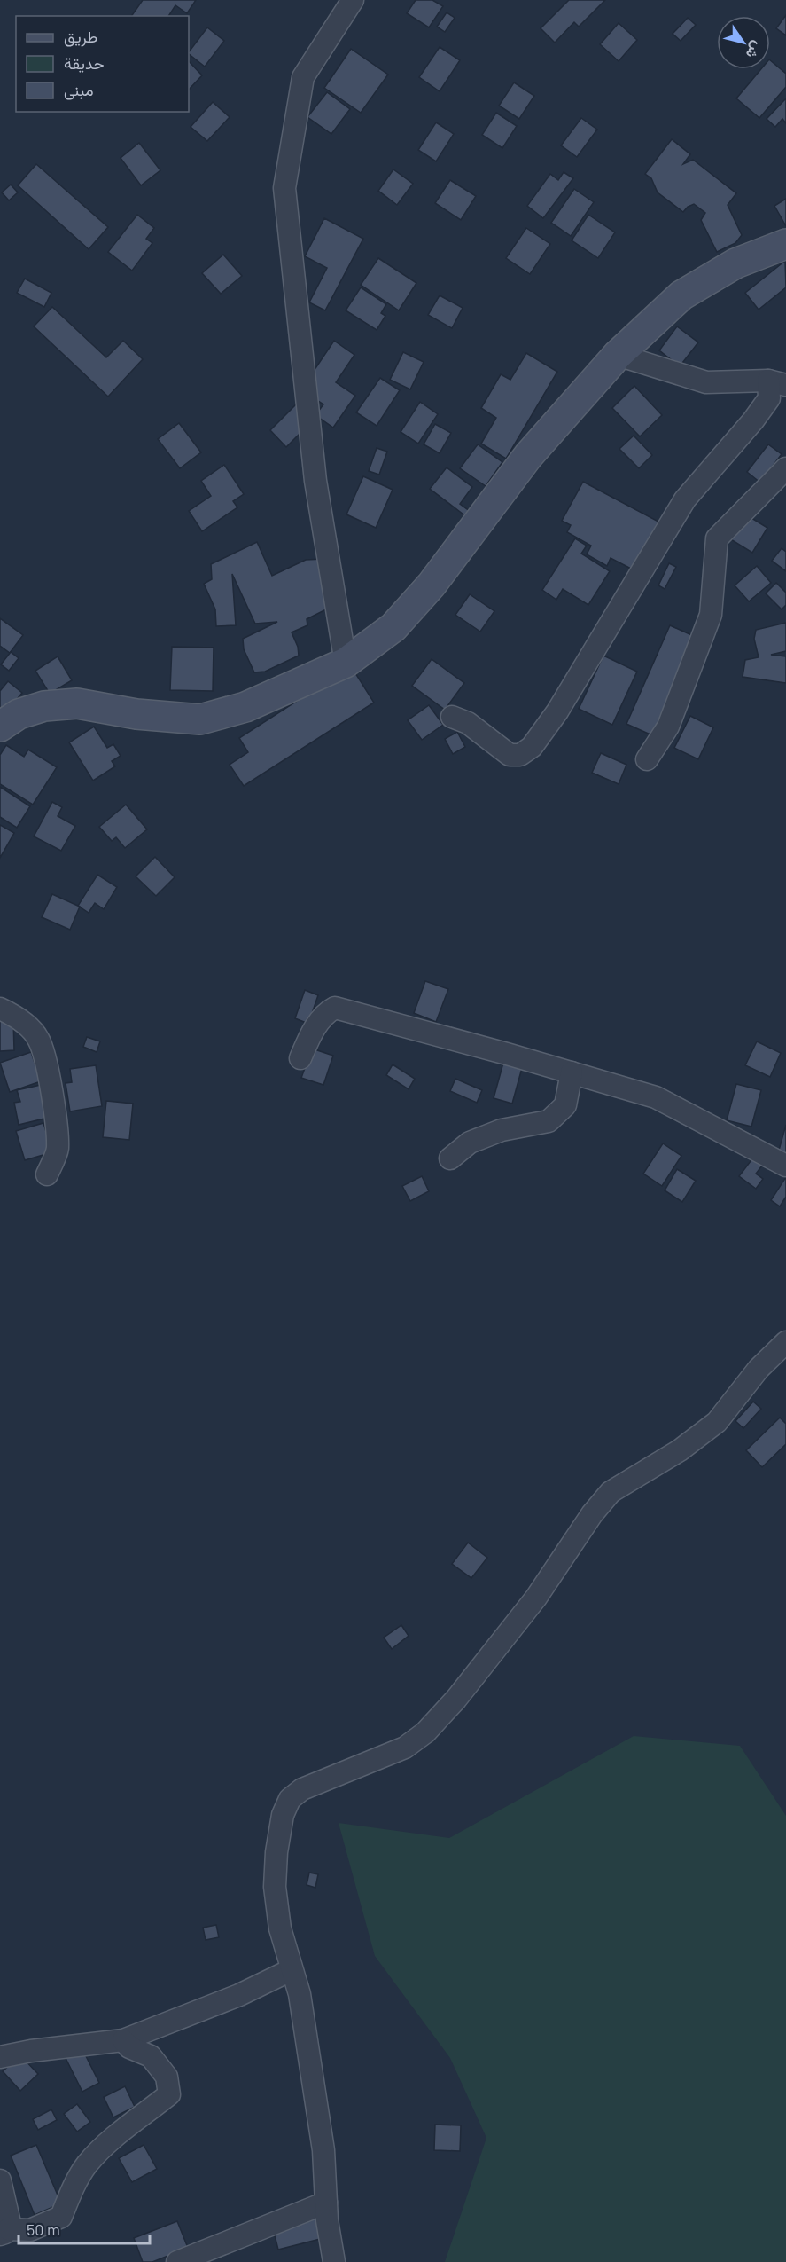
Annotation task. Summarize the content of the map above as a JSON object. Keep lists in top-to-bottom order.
{
  "legend": ["طريق", "حديقة", "مبنى"],
  "scale_bar": "50 m",
  "north": "bottom right"
}
